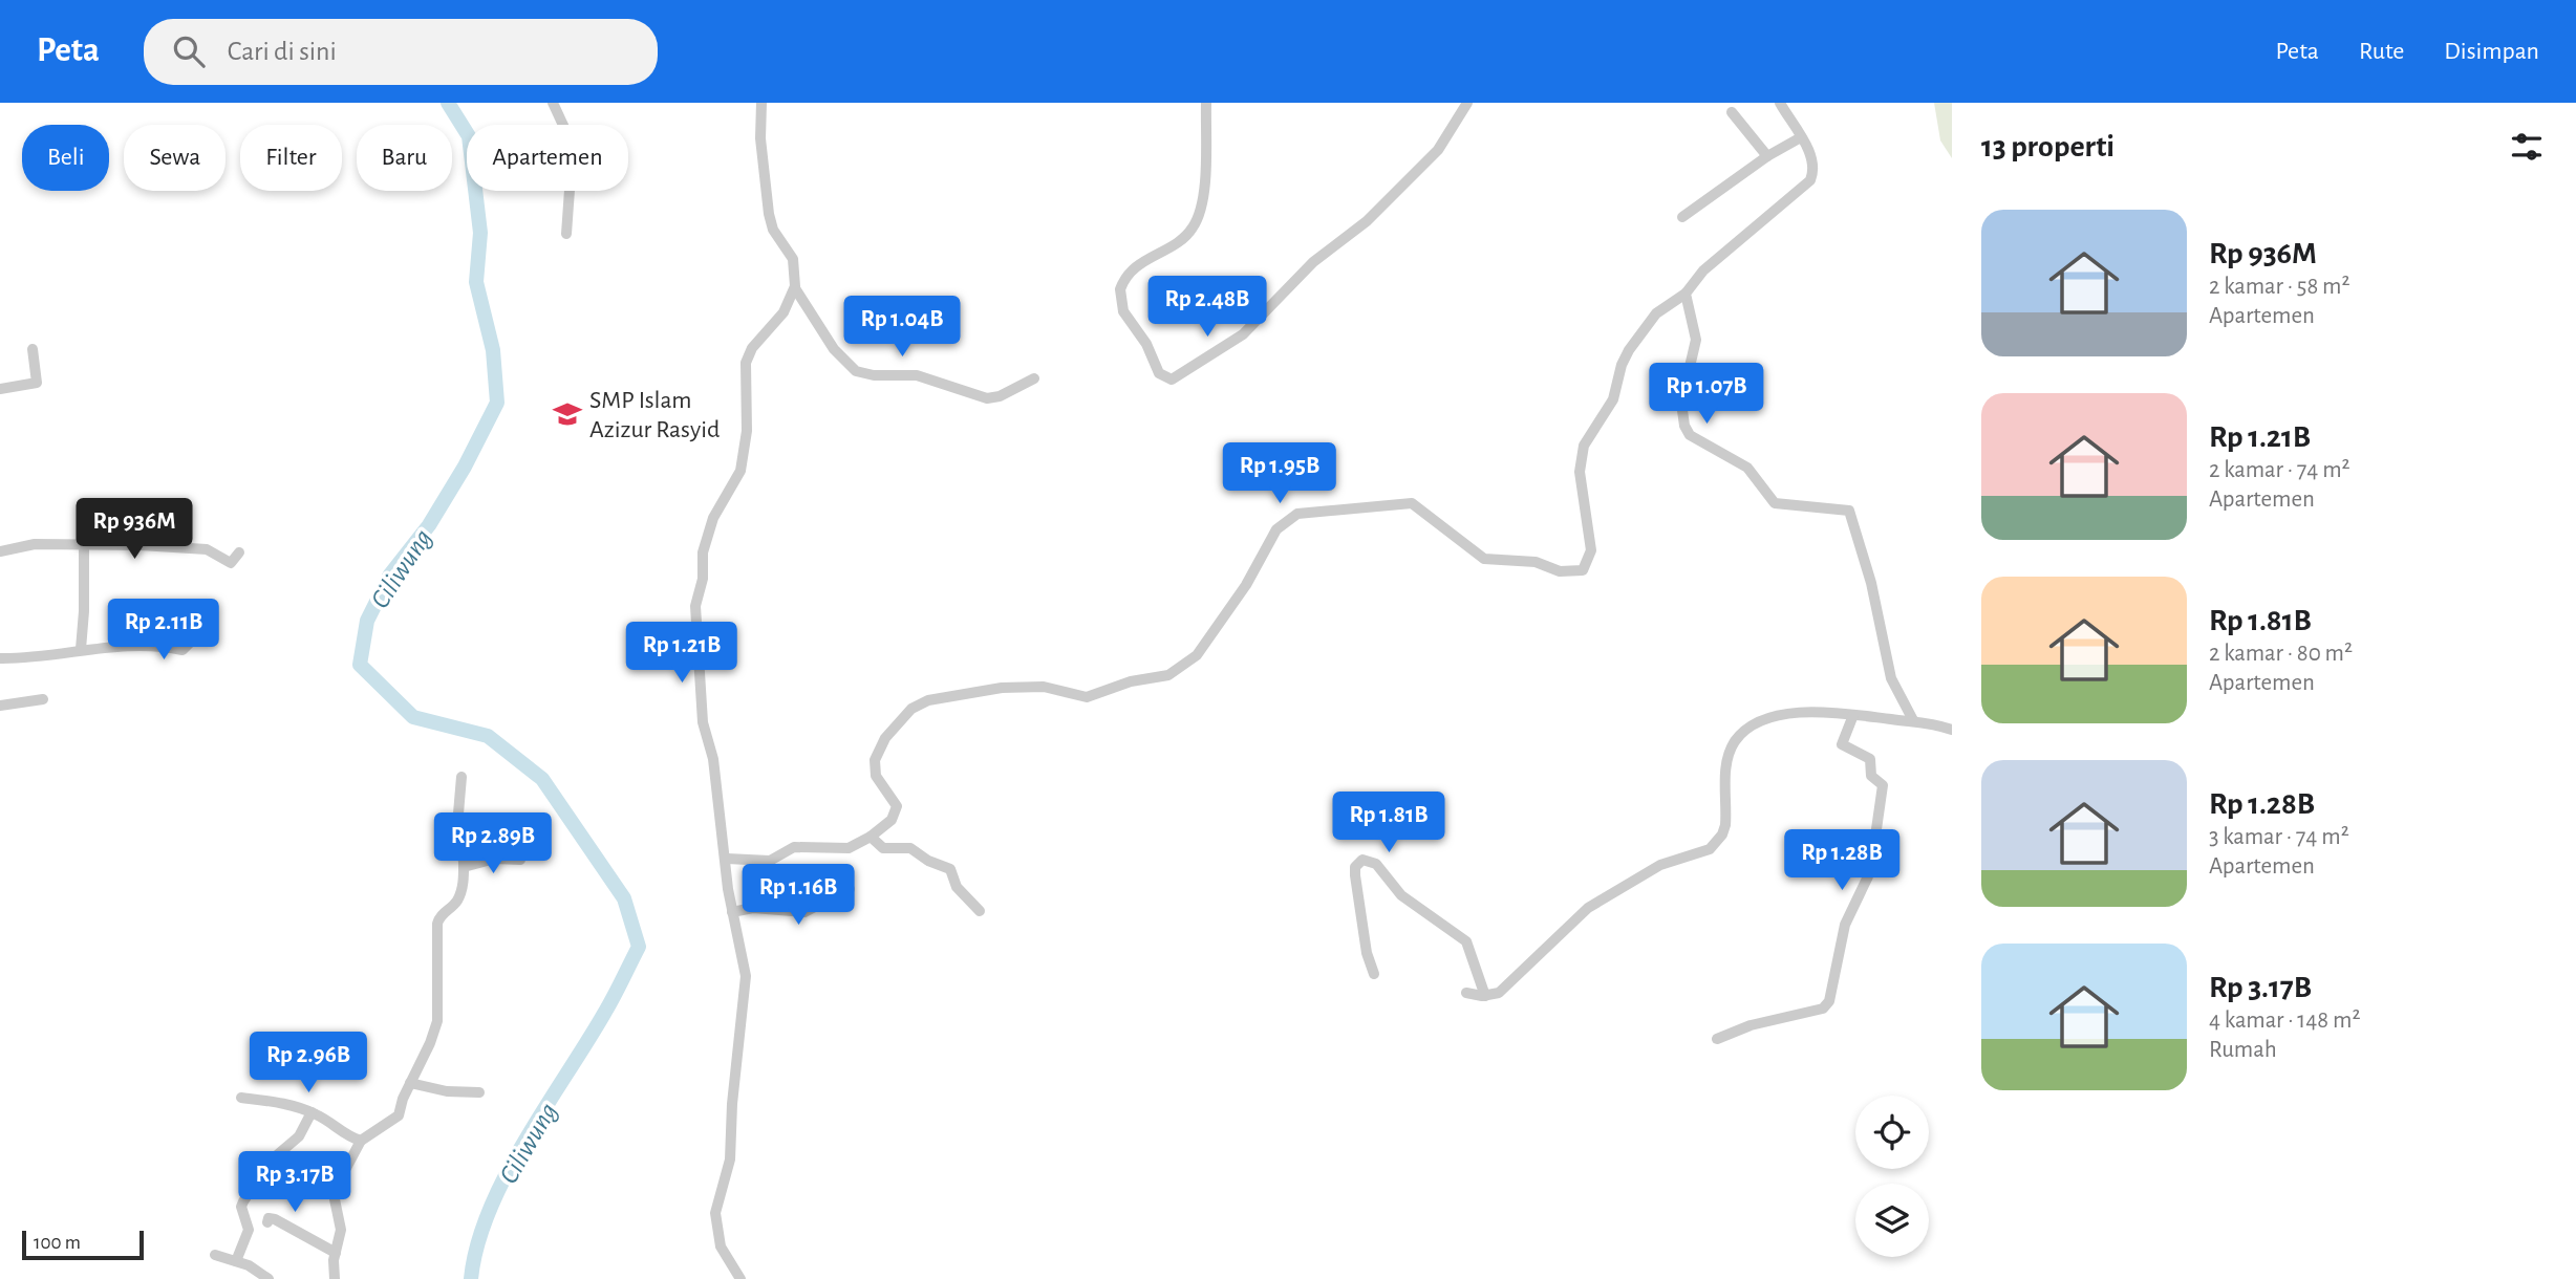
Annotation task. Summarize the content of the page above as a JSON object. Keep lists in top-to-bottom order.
{
  "water": ["Ciliwung"],
  "places": {
    "school or university": ["SMP Islam Azizur Rasyid"]
  },
  "scale_bar": "100 m",
  "page": {
    "header": "Peta",
    "search": "Cari di sini",
    "nav": ["Peta", "Rute", "Disimpan"],
    "heading": "13 properti",
    "chip": [
      "Beli",
      "Sewa",
      "Filter",
      "Baru",
      "Apartemen"
    ],
    "list": [
      {
        "name": "Rp 936M",
        "note": "2 kamar · 58 m² · Apartemen"
      },
      {
        "name": "Rp 1.21B",
        "note": "2 kamar · 74 m² · Apartemen"
      },
      {
        "name": "Rp 1.81B",
        "note": "2 kamar · 80 m² · Apartemen"
      },
      {
        "name": "Rp 1.28B",
        "note": "3 kamar · 74 m² · Apartemen"
      },
      {
        "name": "Rp 3.17B",
        "note": "4 kamar · 148 m² · Rumah"
      }
    ],
    "price": [
      "Rp 2.48B",
      "Rp 1.04B",
      "Rp 1.07B",
      "Rp 1.95B",
      "Rp 936M",
      "Rp 2.11B",
      "Rp 1.21B",
      "Rp 1.81B",
      "Rp 2.89B",
      "Rp 1.28B",
      "Rp 1.16B",
      "Rp 2.96B",
      "Rp 3.17B"
    ],
    "scale": "100 m"
  }
}
